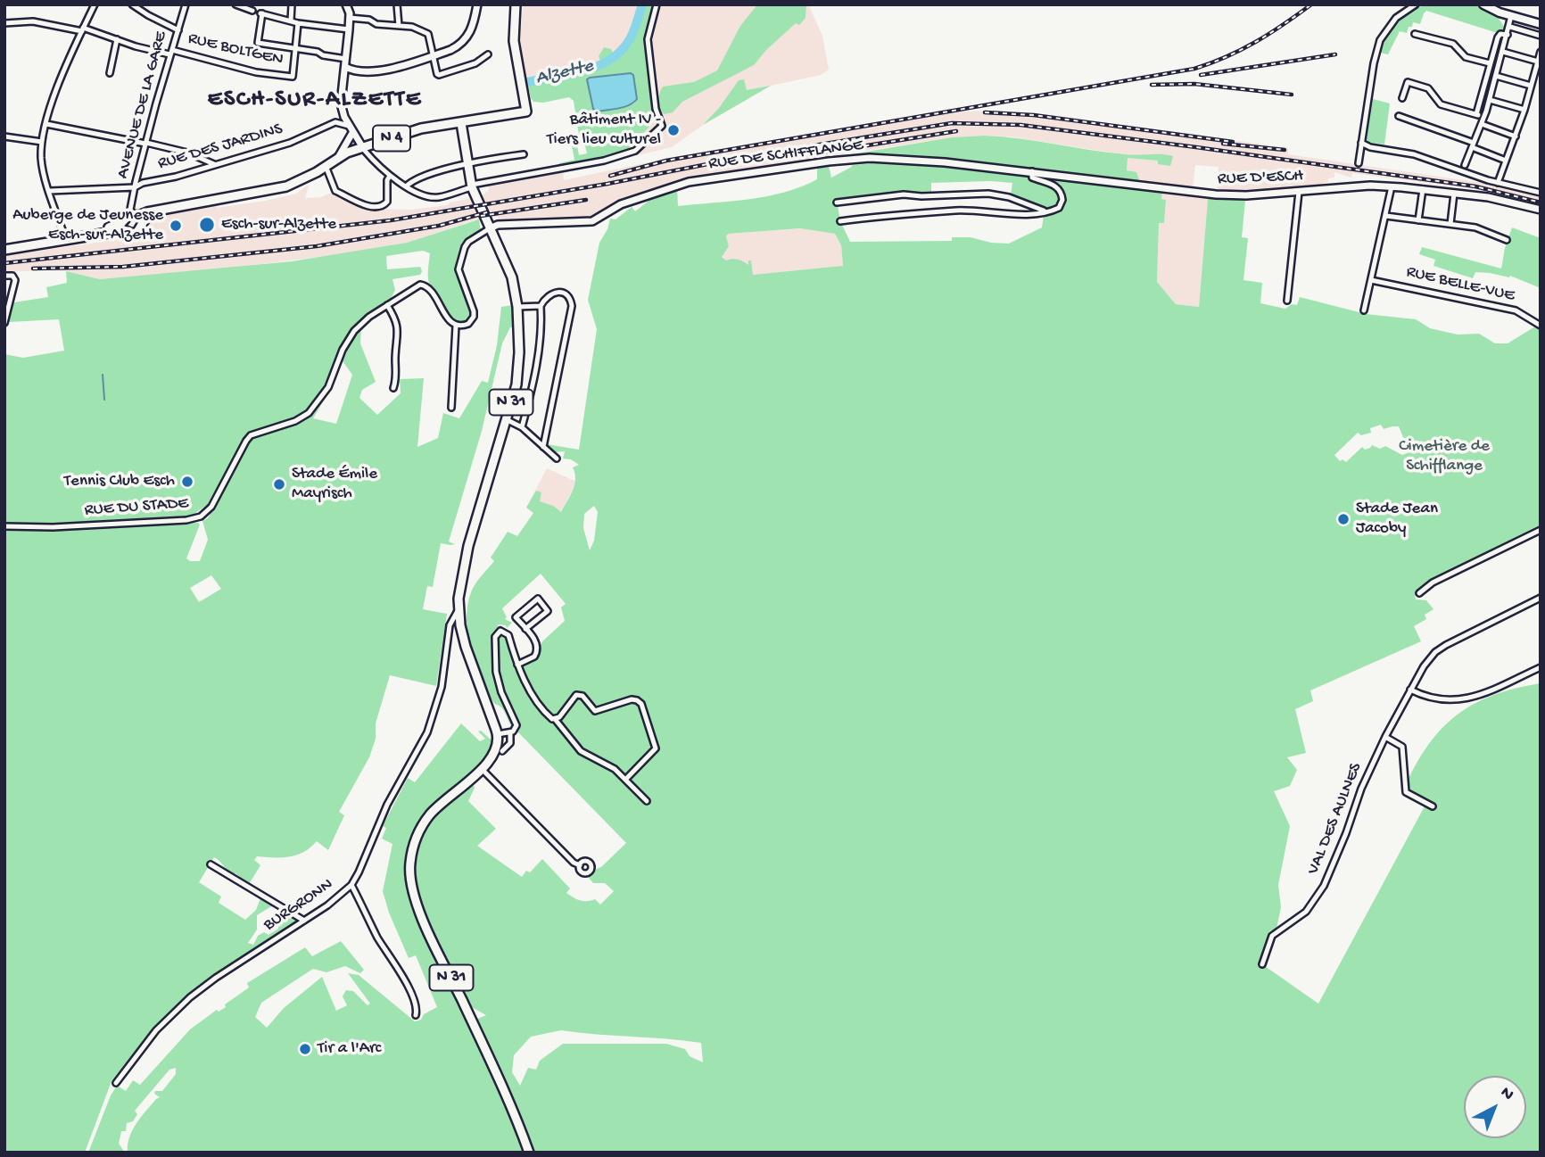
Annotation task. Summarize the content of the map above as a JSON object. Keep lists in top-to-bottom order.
{
  "streets": {
    "main road": ["N 4", "N 31"],
    "street": [
      "RUE BOLTGEN",
      "AVENUE DE LA GARE",
      "RUE DES JARDINS",
      "RUE DE SCHIFFLANGE",
      "RUE D'ESCH",
      "RUE BELLE-VUE",
      "RUE DU STADE",
      "VAL DES AULNES",
      "BURGRONN"
    ]
  },
  "crossings": [
    ["RUE BOLTGEN", "AVENUE DE LA GARE"],
    ["AVENUE DE LA GARE", "N 4"],
    ["AVENUE DE LA GARE", "RUE DES JARDINS"],
    ["N 4", "N 31"],
    ["RUE DE SCHIFFLANGE", "RUE D'ESCH"],
    ["RUE DE SCHIFFLANGE", "N 31"],
    ["N 31", "BURGRONN"]
  ],
  "districts": ["ESCH-SUR-ALZETTE"],
  "water": ["Alzette"],
  "parks": ["Cimetière de Schifflange"],
  "places": [
    "Bâtiment IV - Tiers lieu culturel",
    "Esch-sur-Alzette",
    "Auberge de Jeunesse Esch-sur-Alzette",
    "Tennis Club Esch",
    "Stade Émile Mayrisch",
    "Stade Jean Jacoby",
    "Tir a l'Arc"
  ],
  "north": "top right"
}
